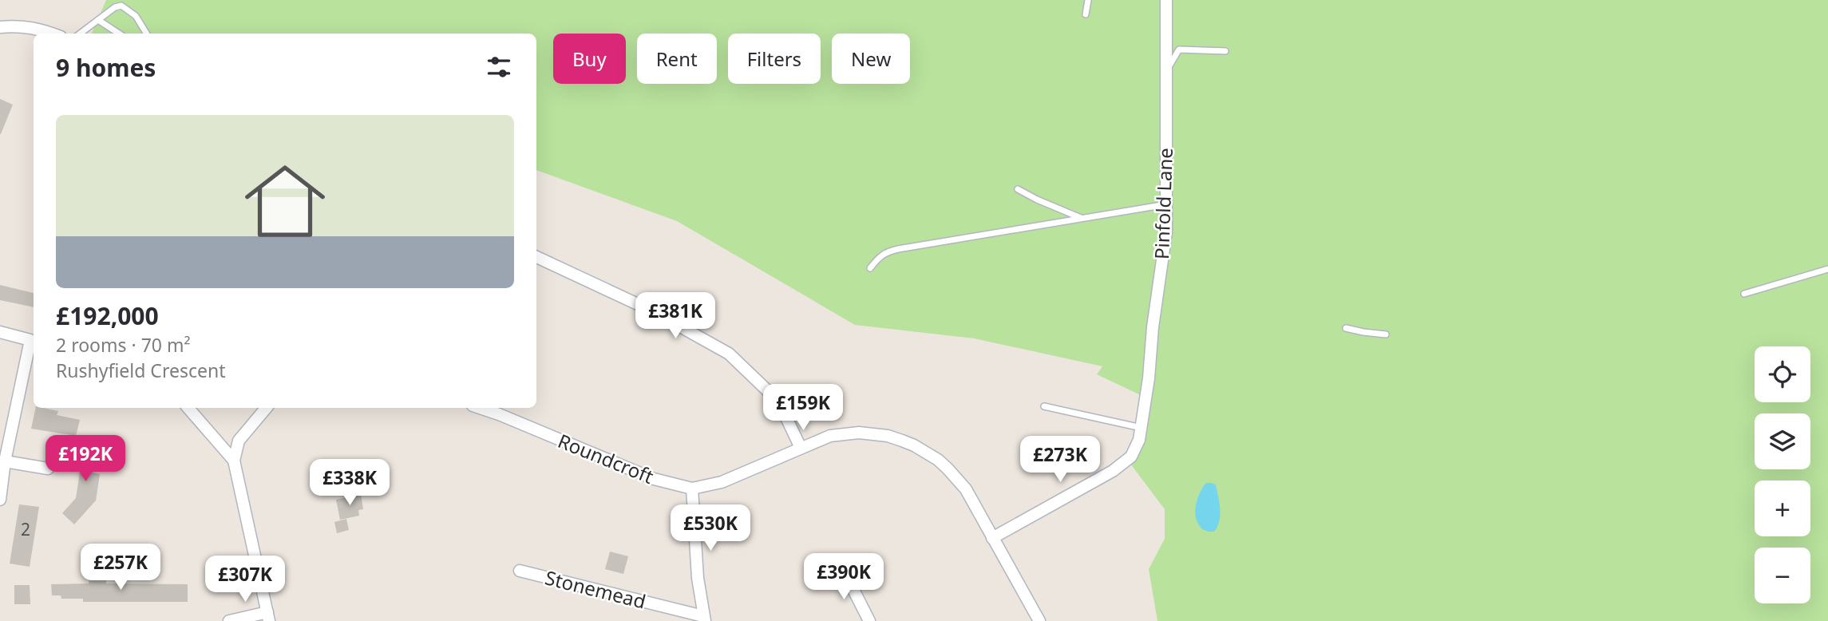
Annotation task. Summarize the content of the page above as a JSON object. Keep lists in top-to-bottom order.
{
  "streets": {
    "street": ["Pinfold Lane", "Roundcroft", "Stonemead"]
  },
  "crossings": [
    ["Pinfold Lane", "Roundcroft"]
  ],
  "house_numbers": ["2"],
  "page": {
    "chip": [
      "Buy",
      "Rent",
      "Filters",
      "New"
    ],
    "heading": "9 homes",
    "list": [
      {
        "name": "£192,000",
        "note": "2 rooms · 70 m² · Rushyfield Crescent"
      }
    ],
    "price": [
      "£381K",
      "£159K",
      "£192K",
      "£273K",
      "£338K",
      "£530K",
      "£257K",
      "£390K",
      "£307K"
    ],
    "map_buttons": ["+", "−"]
  }
}
